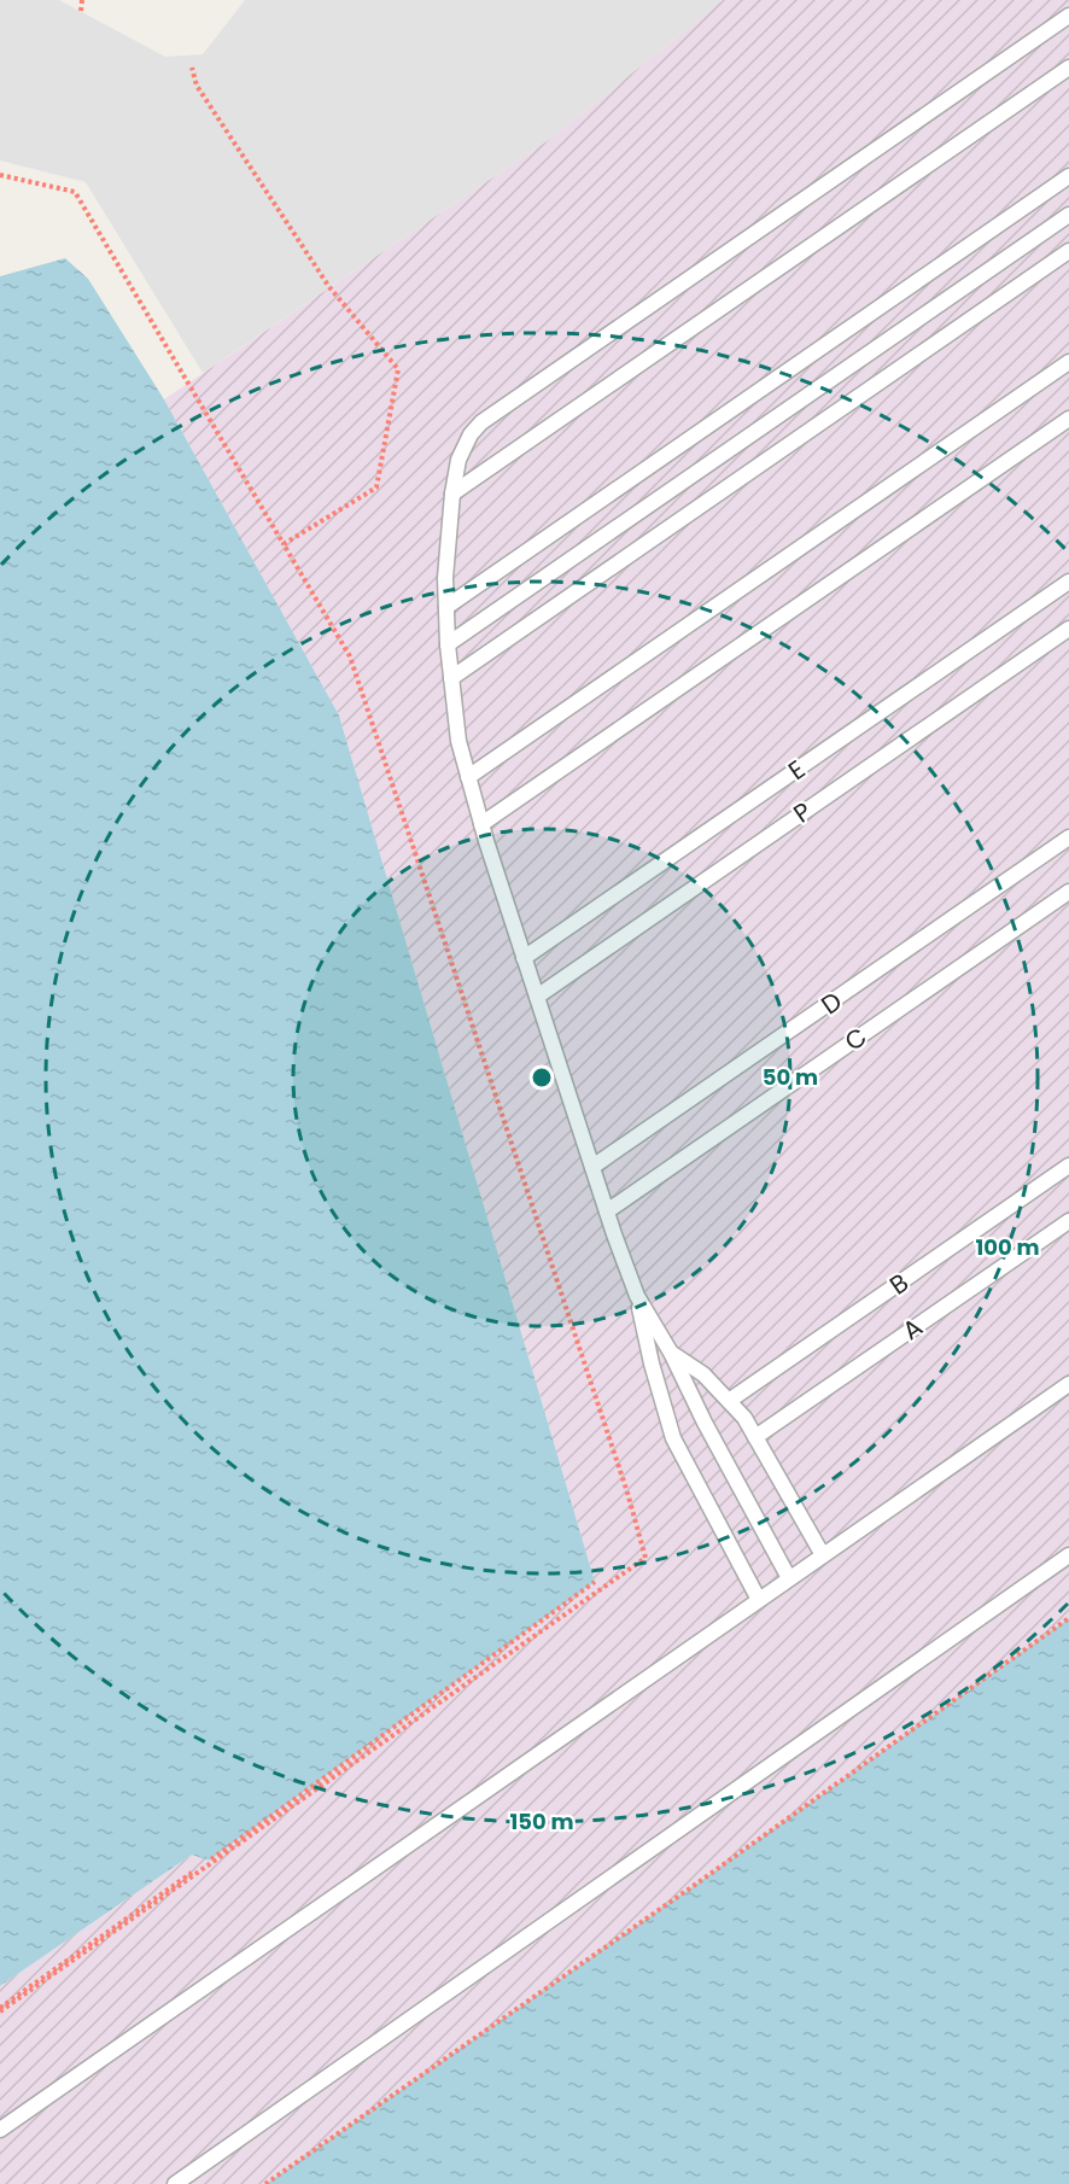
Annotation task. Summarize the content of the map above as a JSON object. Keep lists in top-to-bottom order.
{
  "streets": {
    "lane": [
      "E",
      "P",
      "D",
      "C",
      "B",
      "A"
    ]
  },
  "rings": ["50 m", "100 m", "150 m"]
}
